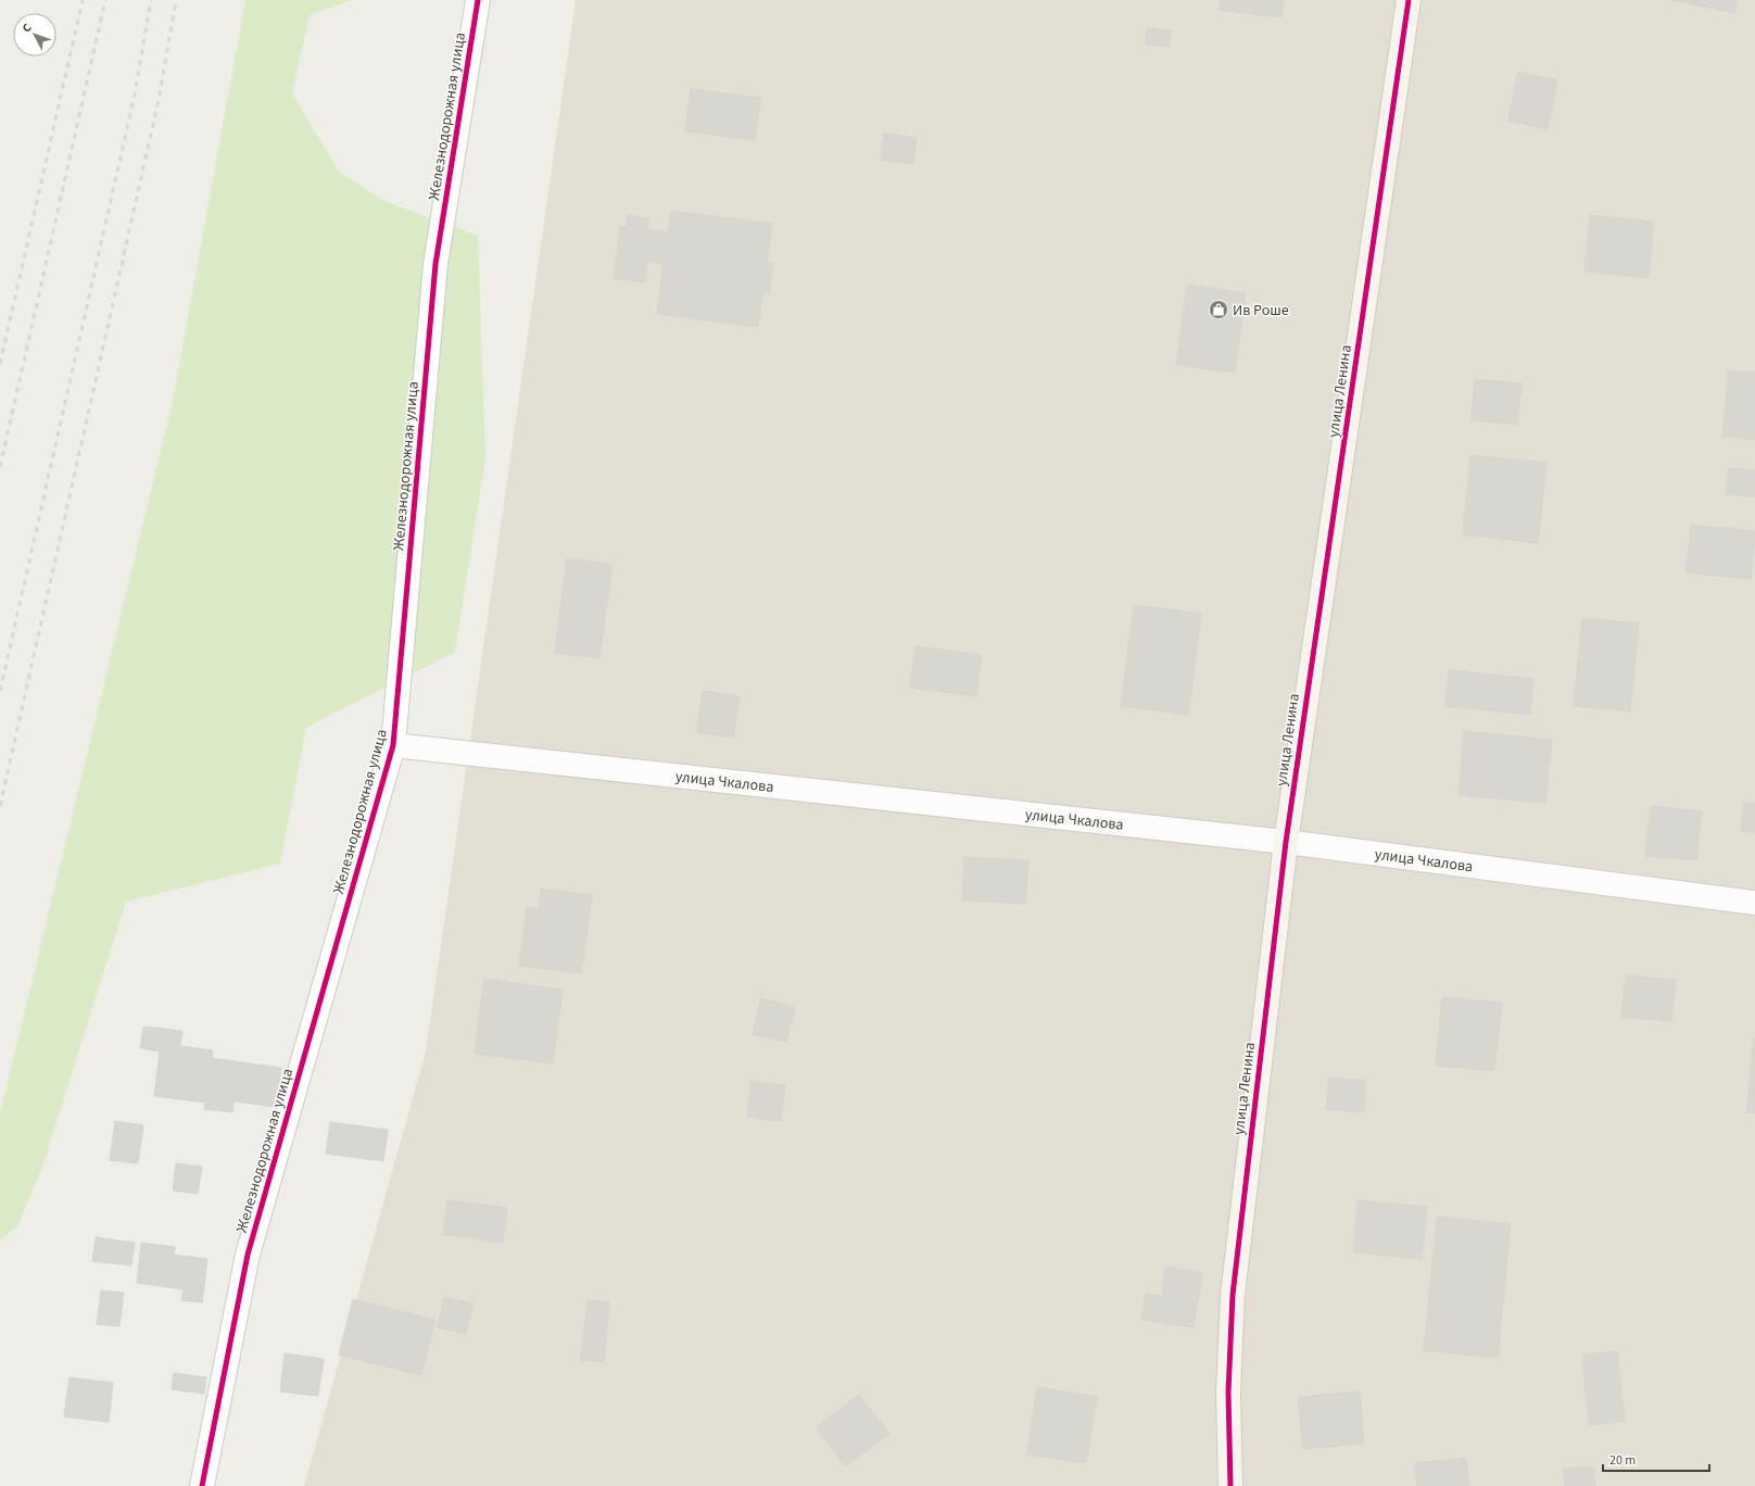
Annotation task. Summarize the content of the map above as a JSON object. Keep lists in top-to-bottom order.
{
  "streets": {
    "street": ["Железнодорожная улица", "улица Ленина", "улица Чкалова"]
  },
  "crossings": [
    ["Железнодорожная улица", "улица Чкалова"],
    ["улица Ленина", "улица Чкалова"]
  ],
  "places": {
    "shop": ["Ив Роше"]
  },
  "scale_bar": "20 m",
  "north": "top left"
}
